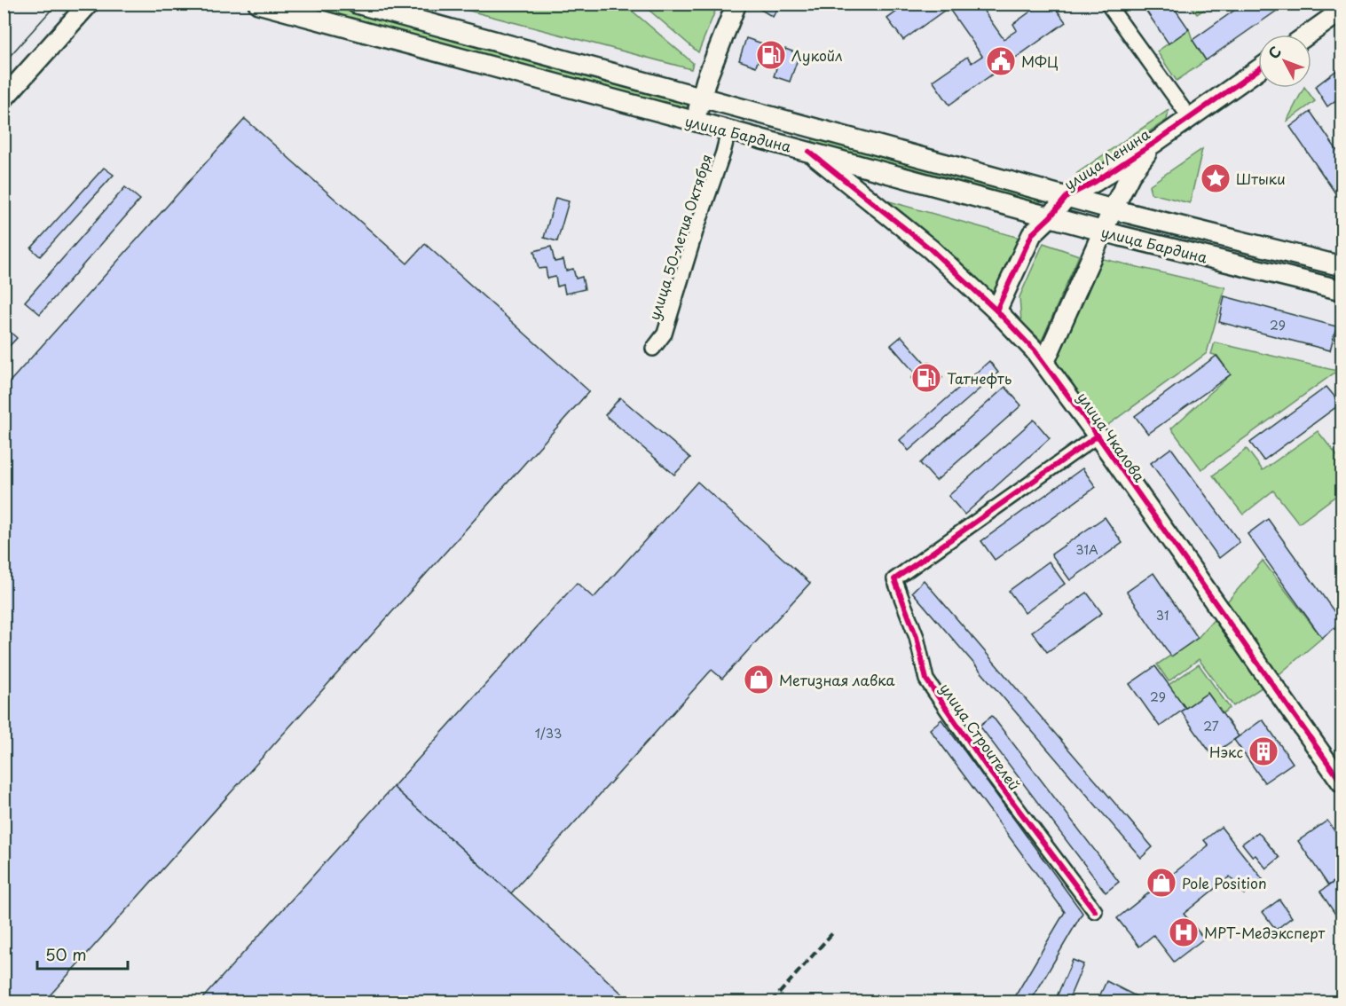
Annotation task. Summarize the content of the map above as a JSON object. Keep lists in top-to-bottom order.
{
  "streets": {
    "main road": ["улица Бардина", "улица Ленина", "улица Чкалова"],
    "street": ["улица 50-летия Октября", "улица Строителей"]
  },
  "crossings": [
    ["улица Бардина", "улица Ленина"],
    ["улица Бардина", "улица 50-летия Октября"],
    ["улица Бардина", "улица Чкалова"],
    ["улица Ленина", "улица Чкалова"],
    ["улица Чкалова", "улица Строителей"]
  ],
  "places": {
    "fuel station": ["Лукойл", "Татнефть"],
    "public building": ["МФЦ"],
    "place": ["Штыки"],
    "shop": ["Метизная лавка", "Pole Position"],
    "building": ["Нэкс"],
    "hospital": ["МРТ-Медэксперт"]
  },
  "house_numbers": [
    "29",
    "31А",
    "31",
    "29",
    "27",
    "1/33"
  ],
  "scale_bar": "50 m",
  "north": "top left"
}
